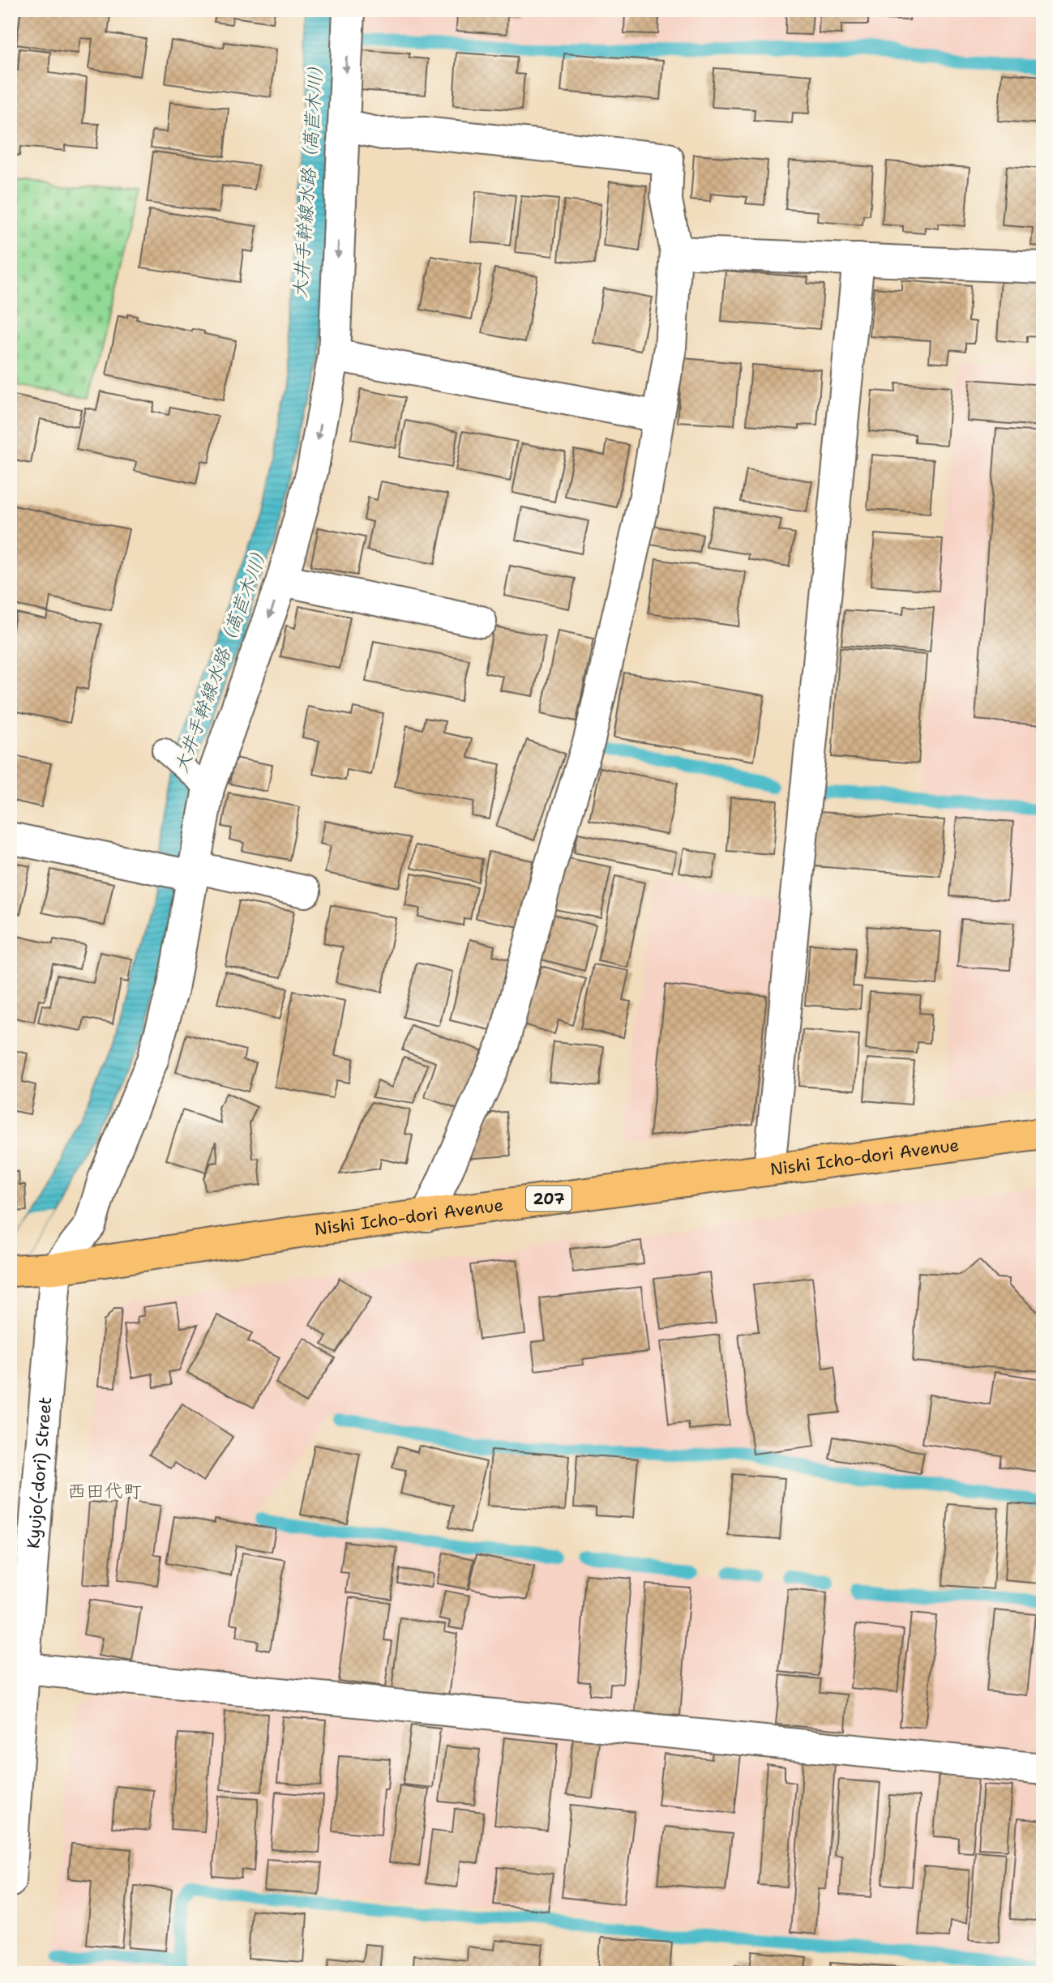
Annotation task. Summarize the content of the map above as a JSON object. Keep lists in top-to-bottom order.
{
  "streets": {
    "highway": ["Nishi Icho-dori Avenue", "207"],
    "street": ["Kyujo(-dori) Street"]
  },
  "crossings": [
    ["Nishi Icho-dori Avenue", "Kyujo(-dori) Street"]
  ],
  "districts": ["西田代町"],
  "water": ["大井手幹線水路（萵苣木川）"]
}
